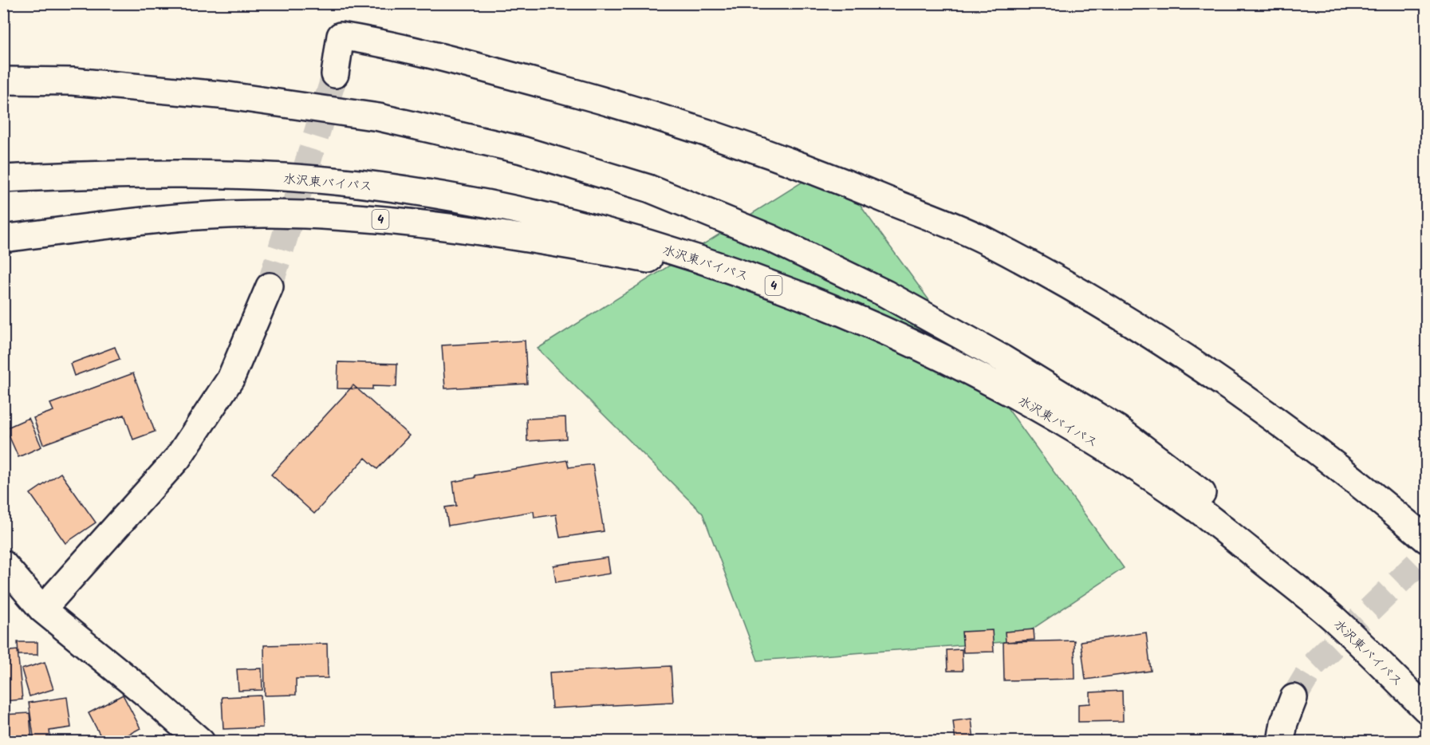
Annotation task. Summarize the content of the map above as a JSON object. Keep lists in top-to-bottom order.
{
  "streets": {
    "main road": ["水沢東バイパス", "4"]
  },
  "crossings": [
    ["水沢東バイパス", "4"]
  ]
}
